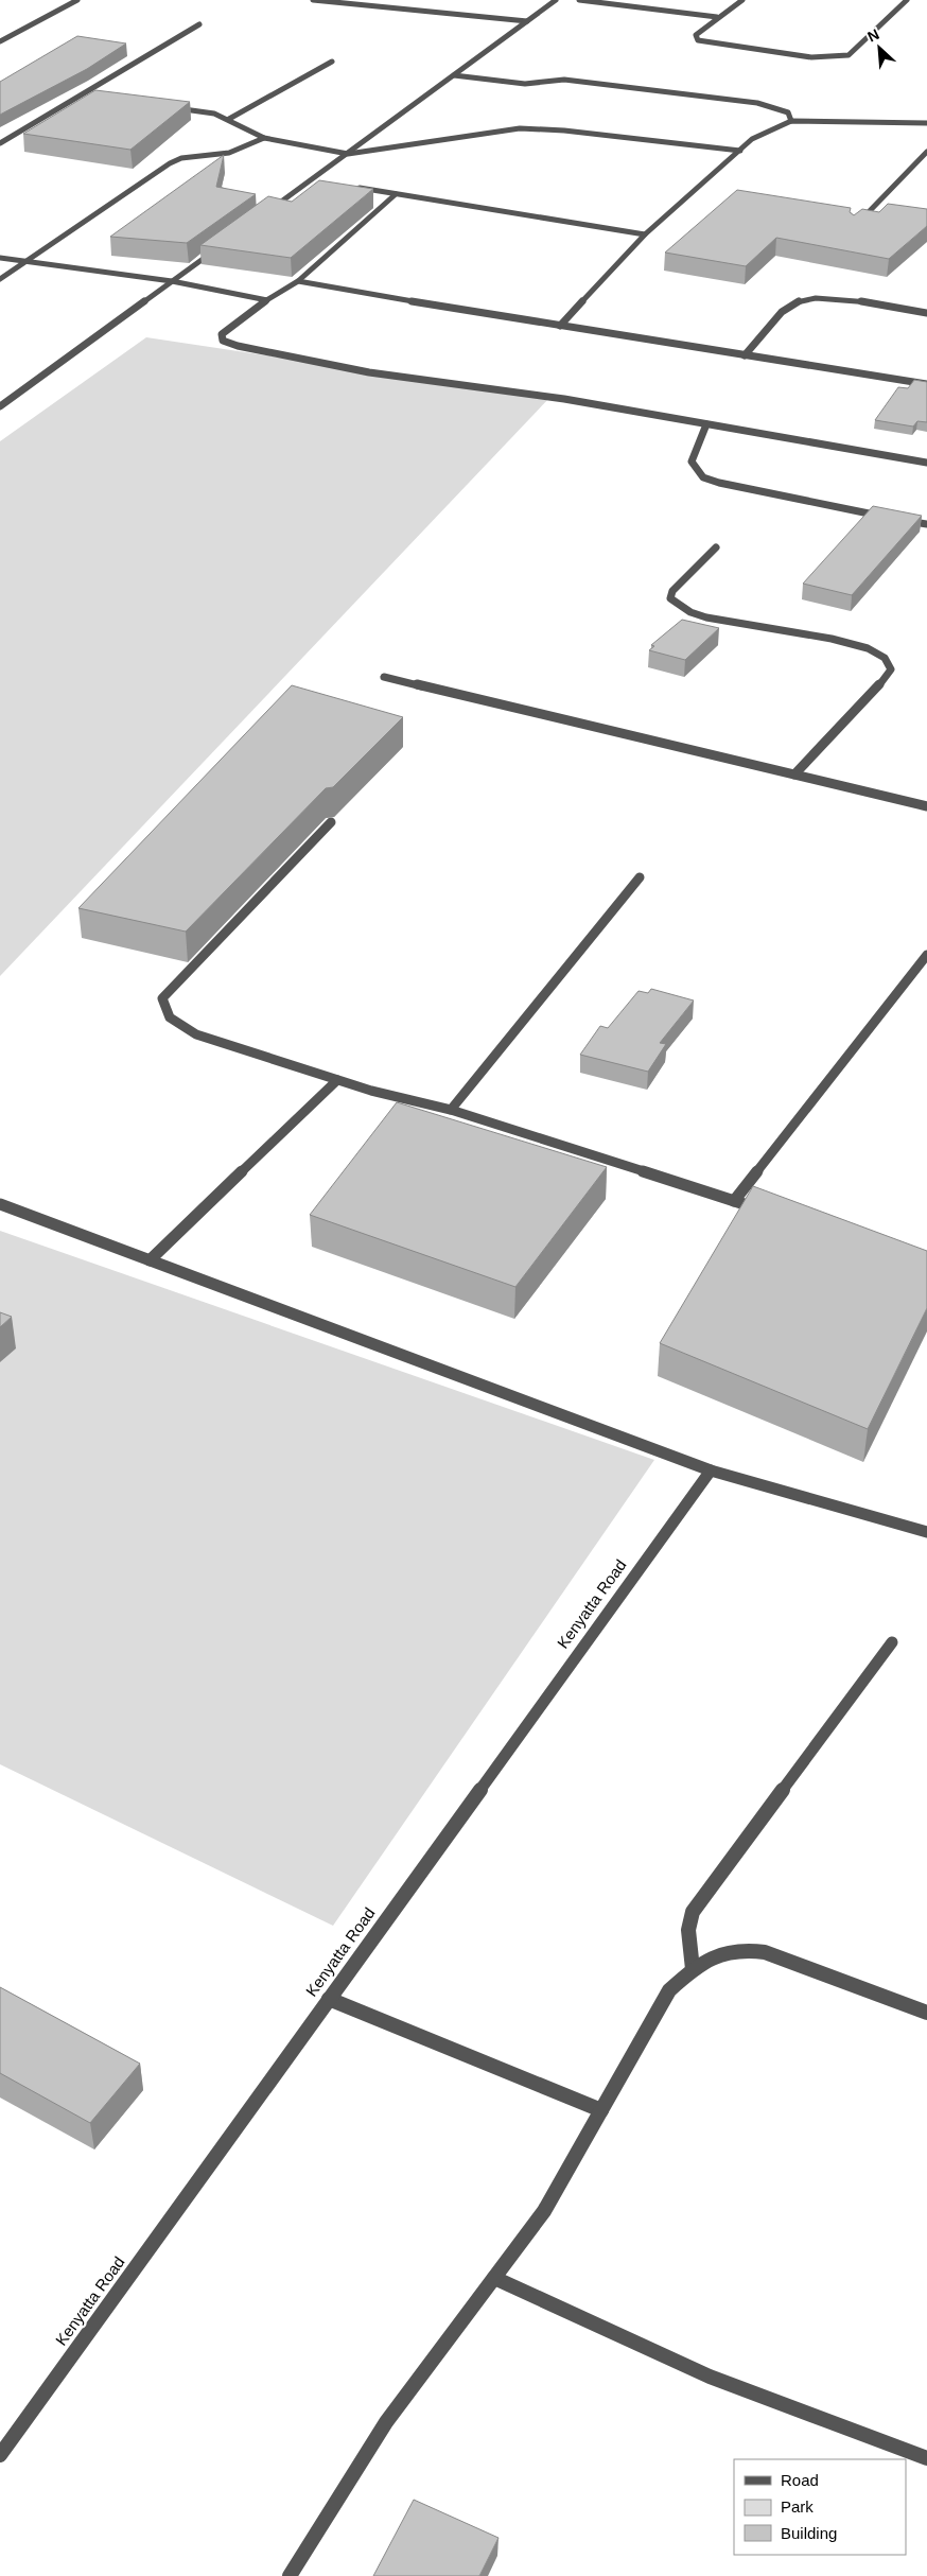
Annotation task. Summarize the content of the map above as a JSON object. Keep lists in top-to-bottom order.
{
  "streets": {
    "street": ["Kenyatta Road"]
  },
  "legend": ["Road", "Park", "Building"],
  "north": "top left"
}
